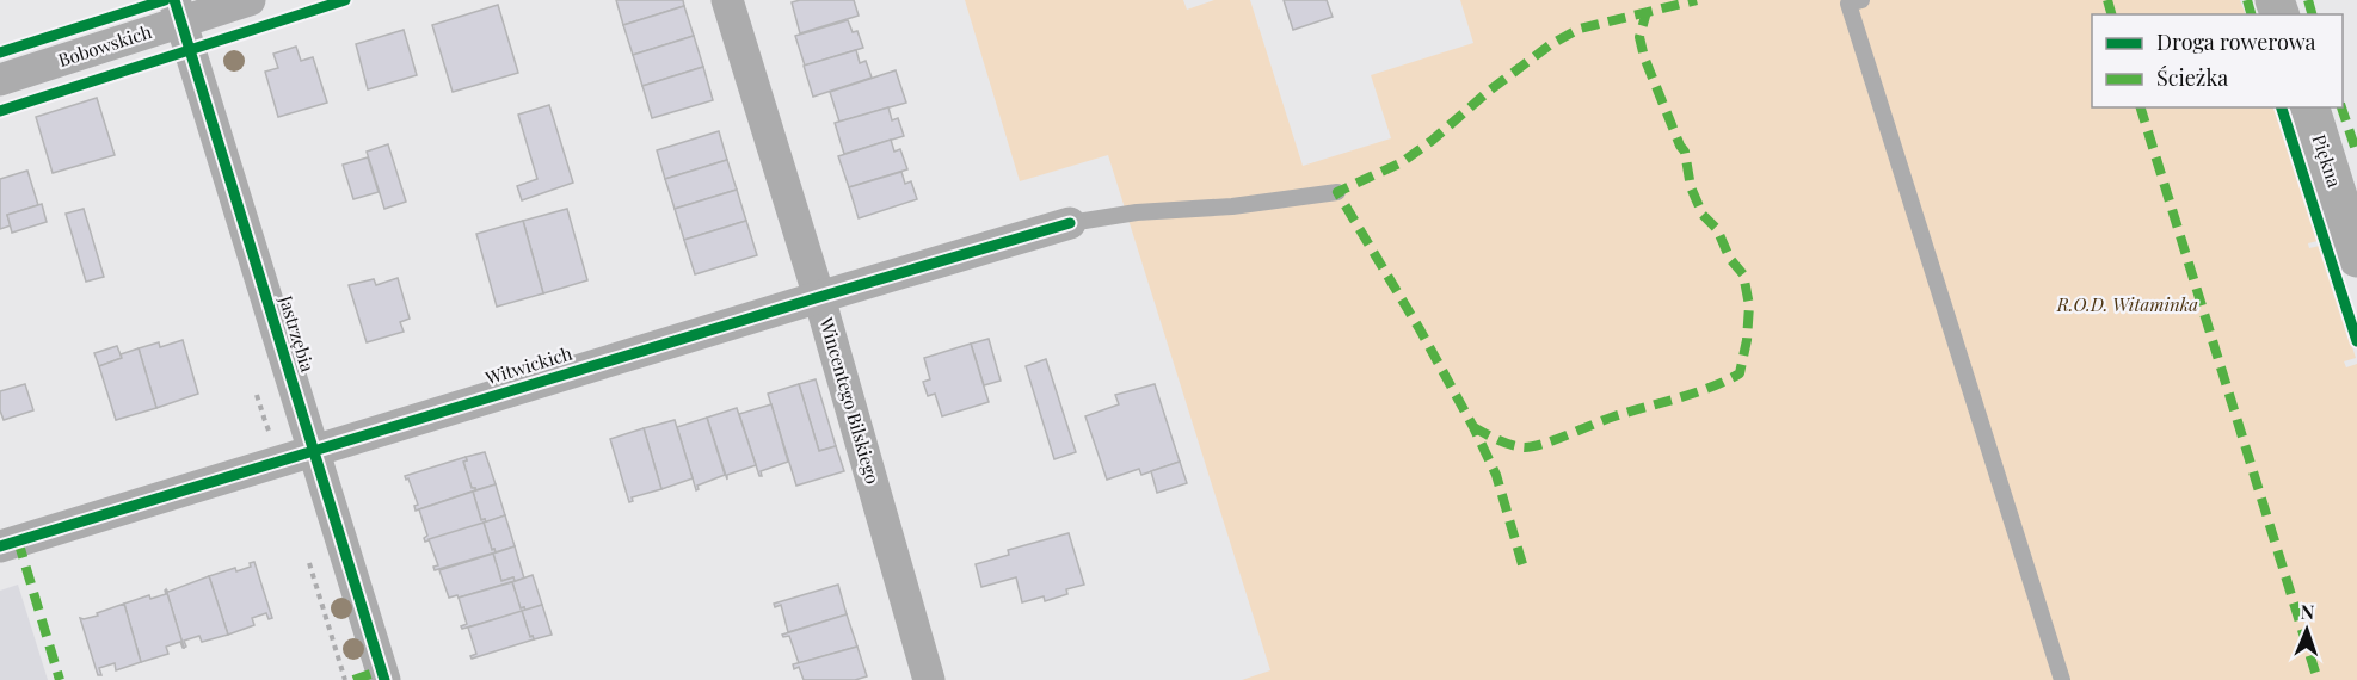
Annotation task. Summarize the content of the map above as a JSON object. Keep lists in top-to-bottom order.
{
  "streets": {
    "street": [
      "Bobowskich",
      "Piękna",
      "Jastrzębia",
      "Witwickich",
      "Wincentego Bilskiego"
    ]
  },
  "crossings": [
    ["Bobowskich", "Jastrzębia"],
    ["Jastrzębia", "Witwickich"],
    ["Witwickich", "Wincentego Bilskiego"]
  ],
  "parks": ["R.O.D. Witaminka"],
  "legend": ["Droga rowerowa", "Ścieżka"],
  "north": "top"
}
